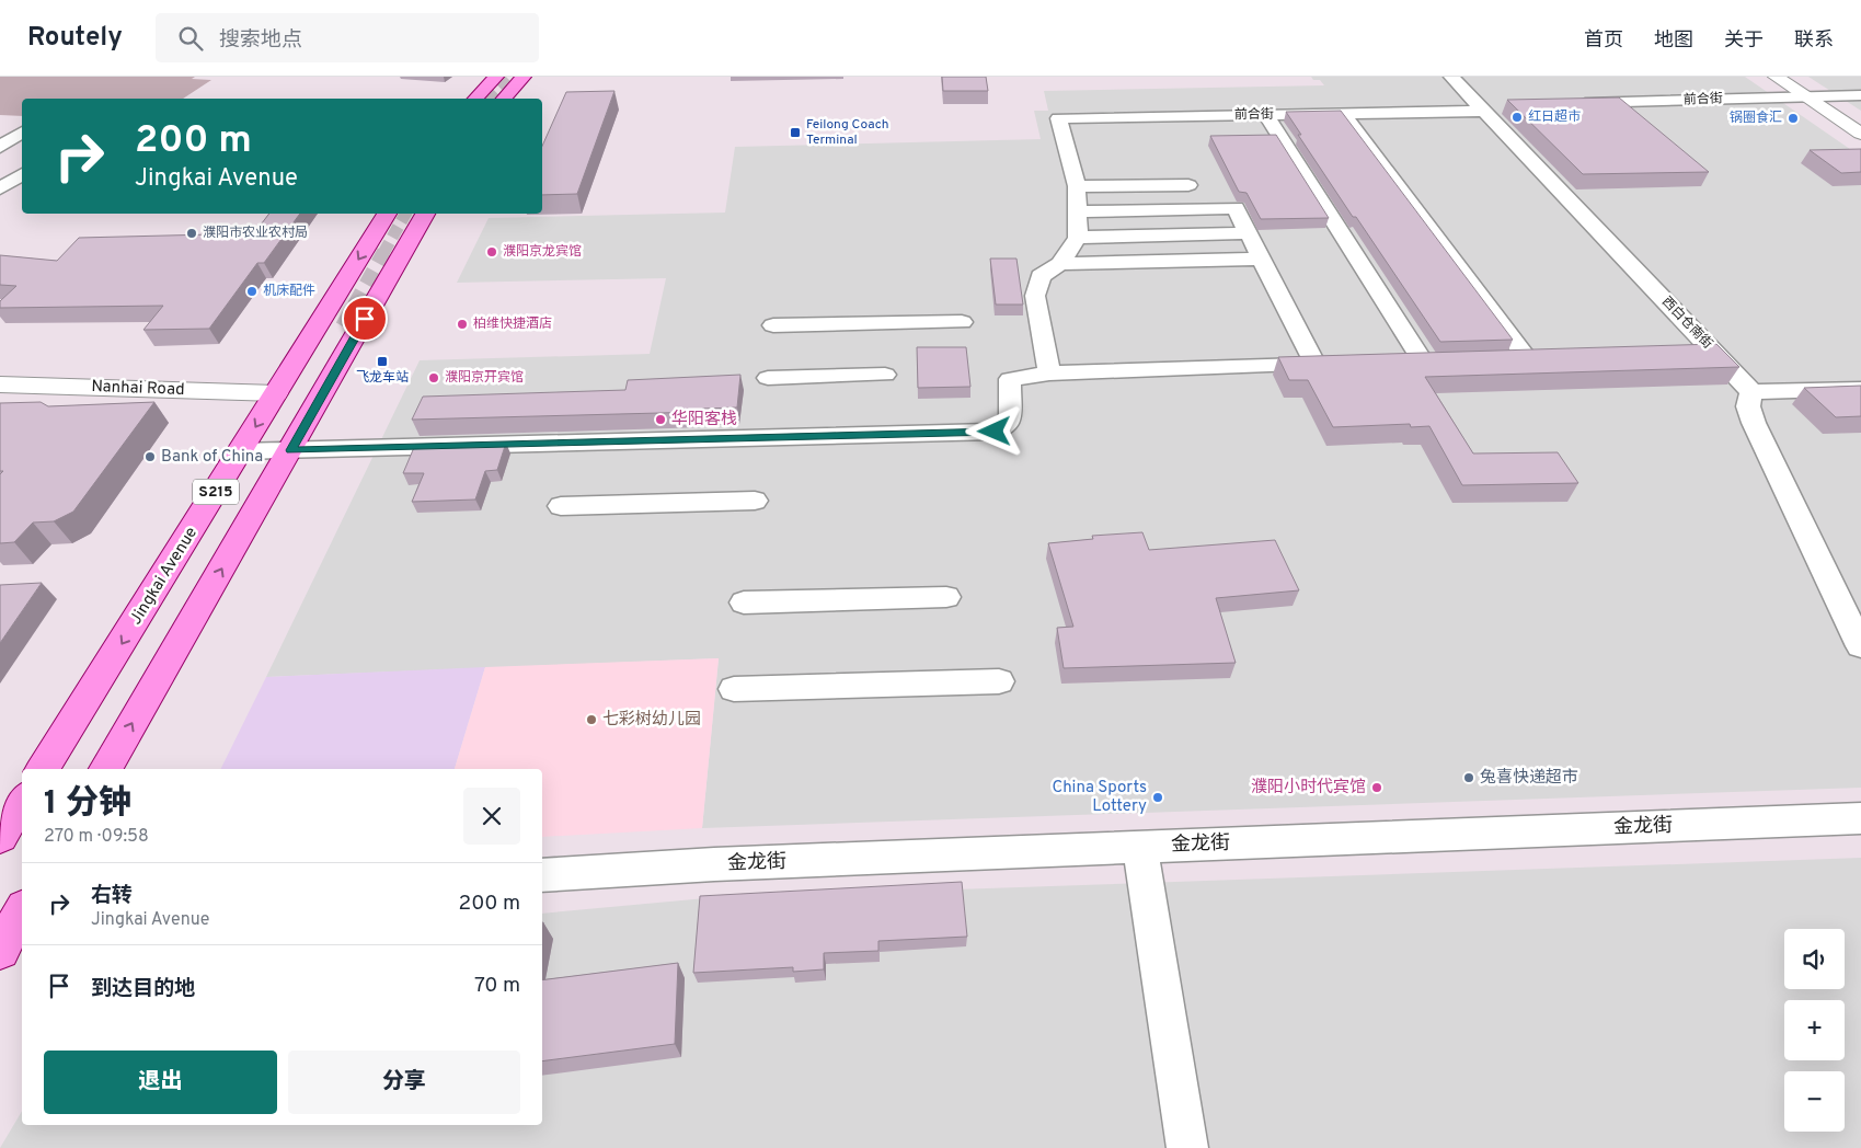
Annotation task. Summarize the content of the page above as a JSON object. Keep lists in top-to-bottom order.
{
  "streets": {
    "main road": ["S215", "Jingkai Avenue"],
    "street": [
      "前合街",
      "西白仓南街",
      "Nanhai Road",
      "金龙街"
    ]
  },
  "crossings": [
    ["前合街", "西白仓南街"],
    ["Nanhai Road", "Jingkai Avenue"]
  ],
  "places": {
    "other": [
      "红日超市",
      "锅圈食汇",
      "濮阳市农业农村局",
      "濮阳京龙宾馆",
      "机床配件",
      "柏维快捷酒店",
      "濮阳京开宾馆",
      "华阳客栈",
      "Bank of China",
      "七彩树幼儿园",
      "兔喜快递超市",
      "濮阳小时代宾馆",
      "China Sports Lottery"
    ],
    "transit": ["Feilong Coach Terminal", "飞龙车站"]
  },
  "page": {
    "header": "Routely",
    "search": "搜索地点",
    "nav": [
      "首页",
      "地图",
      "关于",
      "联系"
    ],
    "turn": ["200 m", "Jingkai Avenue"],
    "heading": ["1 分钟", "270 m · 09:58"],
    "list": [
      {
        "name": "右转",
        "note": "Jingkai Avenue",
        "value": "200 m"
      },
      {
        "name": "到达目的地",
        "value": "70 m"
      }
    ],
    "map_buttons": ["+", "−"],
    "buttons": ["退出", "分享"]
  }
}
